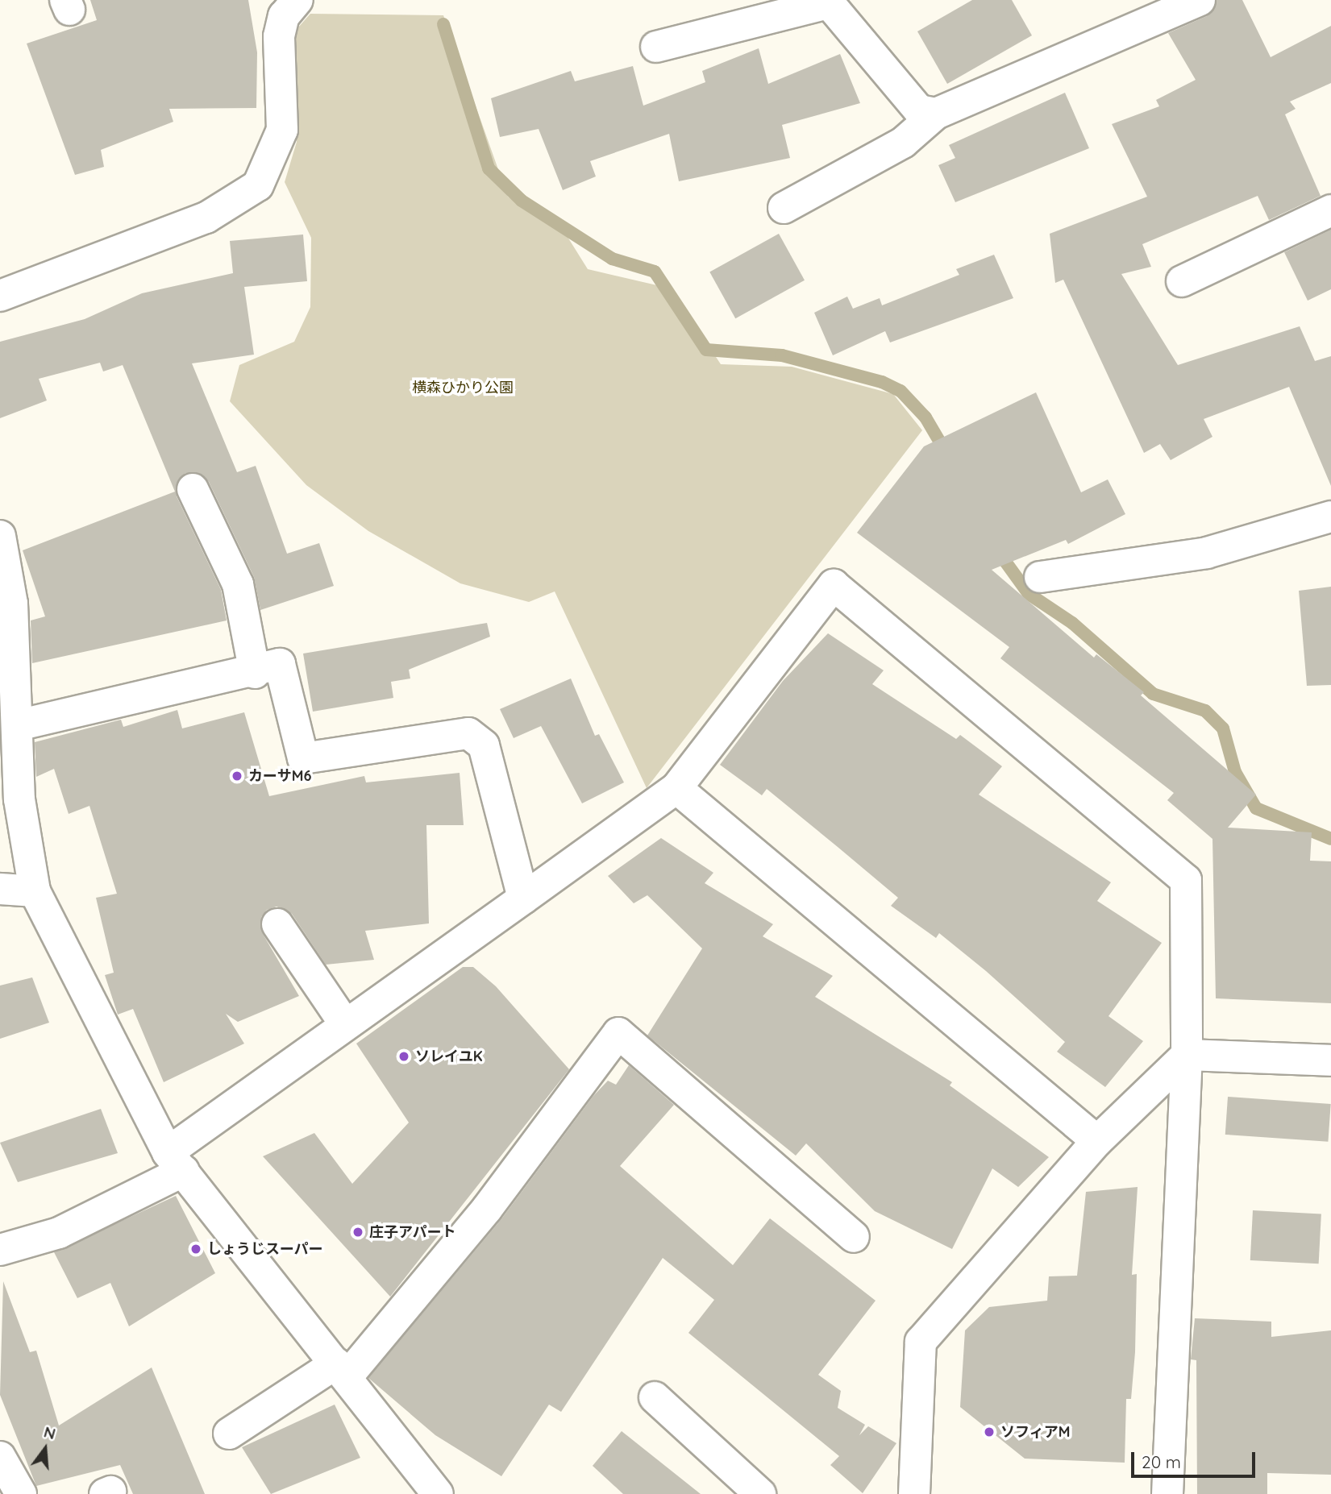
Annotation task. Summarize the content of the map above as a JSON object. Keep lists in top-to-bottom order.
{
  "parks": ["横森ひかり公園"],
  "places": [
    "カーサM6",
    "ソレイユK",
    "庄子アパート",
    "しょうじスーパー",
    "ソフィアM"
  ],
  "scale_bar": "20 m",
  "north": "top"
}
